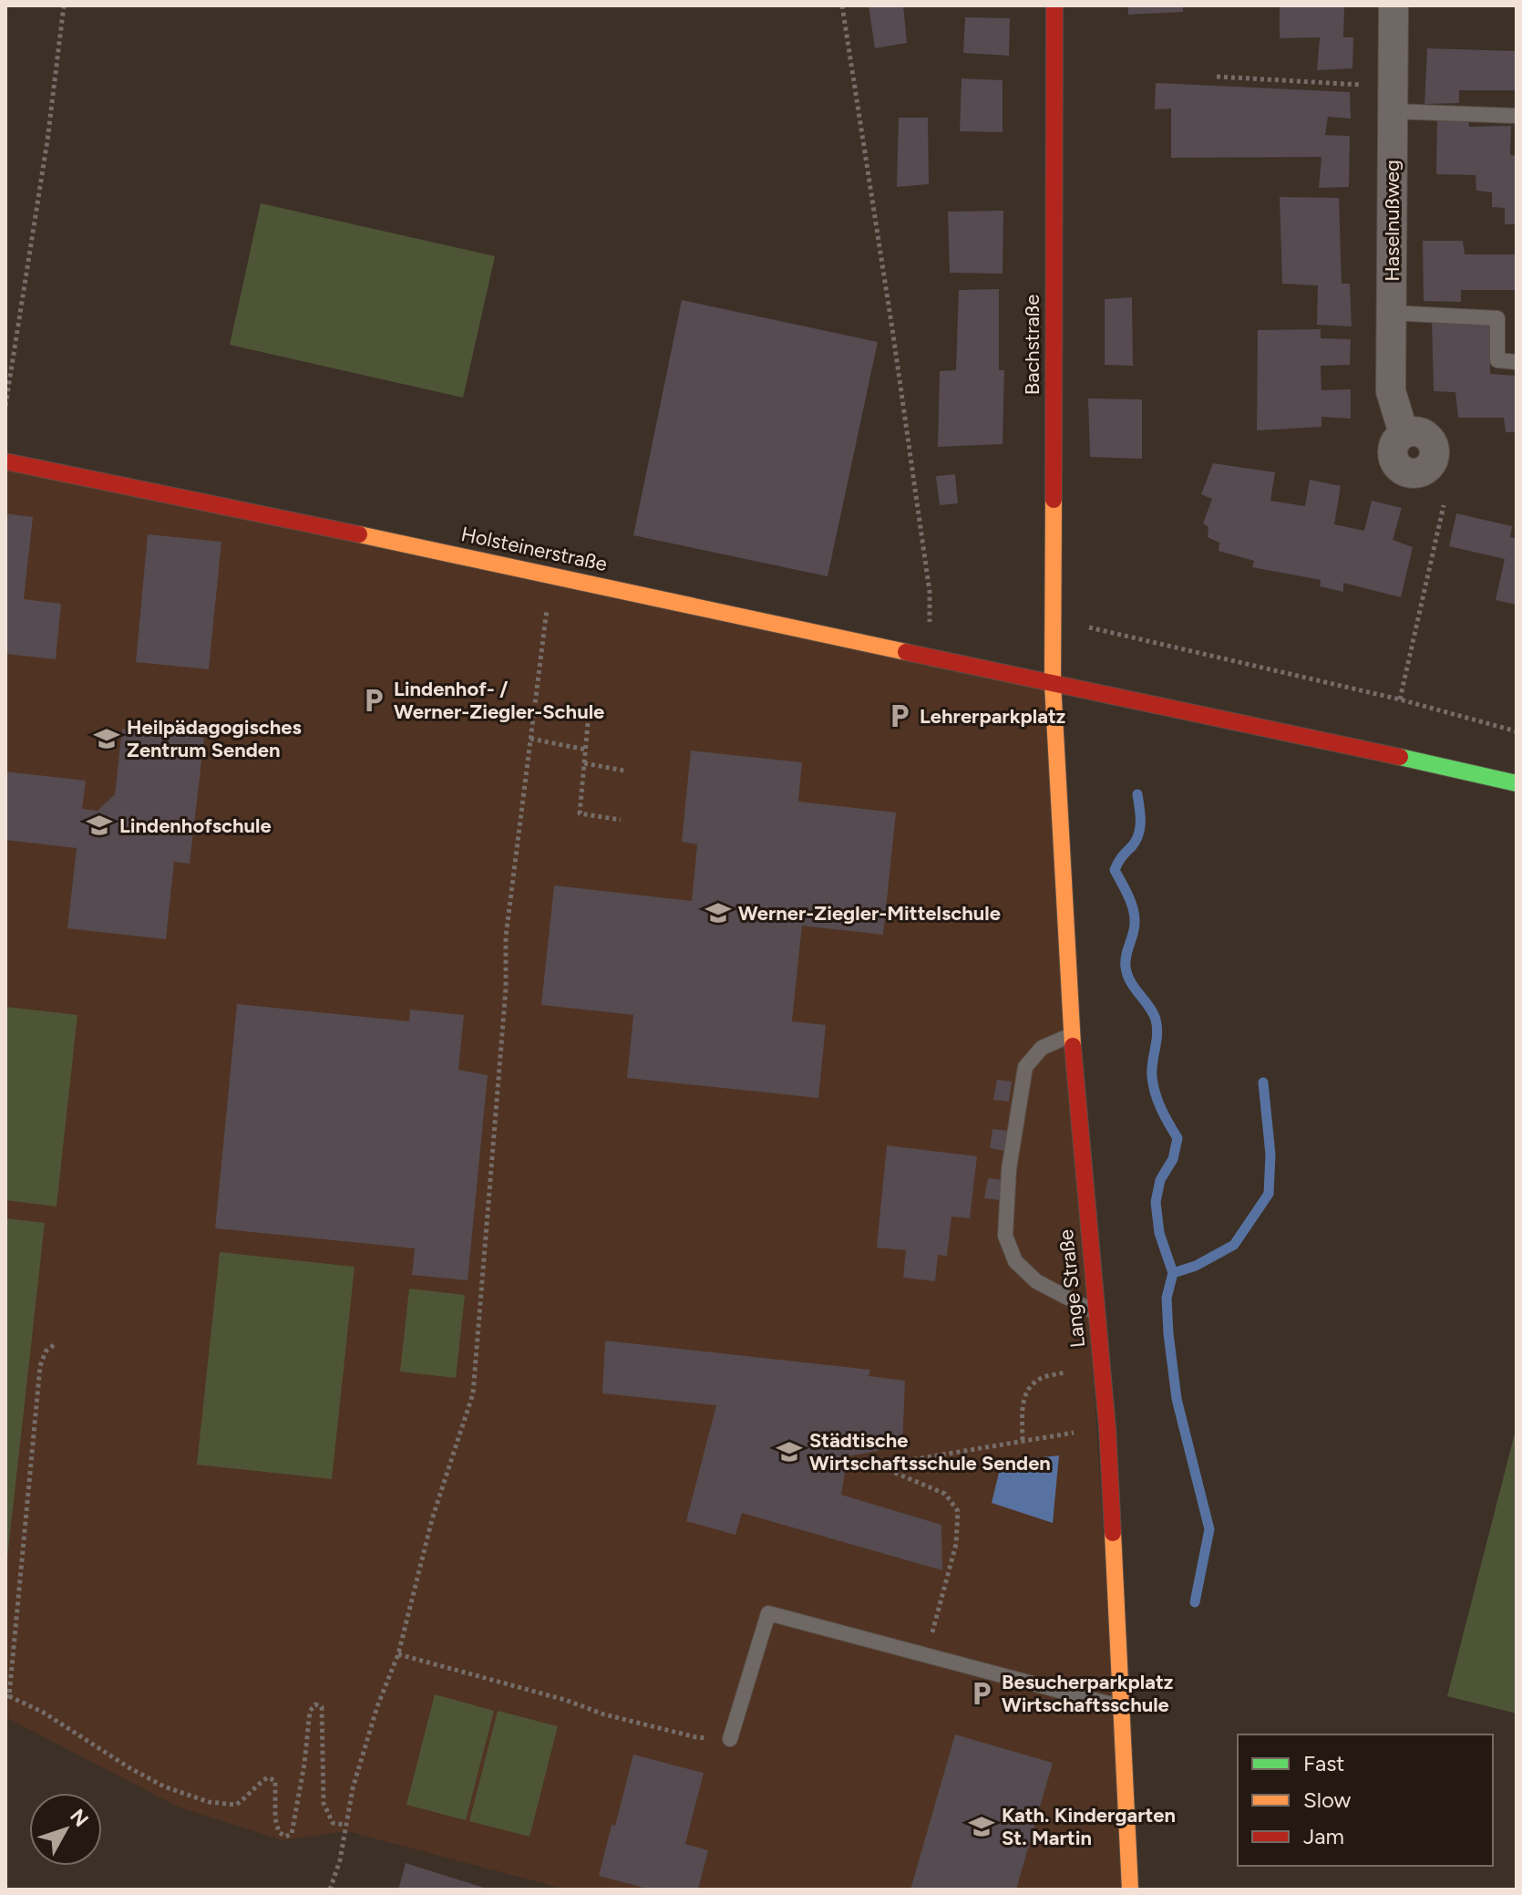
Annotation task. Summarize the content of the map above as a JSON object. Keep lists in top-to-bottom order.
{
  "streets": {
    "street": [
      "Haselnußweg",
      "Bachstraße",
      "Holsteinerstraße",
      "Lange Straße"
    ]
  },
  "crossings": [
    ["Bachstraße", "Holsteinerstraße"],
    ["Bachstraße", "Lange Straße"],
    ["Holsteinerstraße", "Lange Straße"]
  ],
  "places": {
    "parking": ["Lindenhof- / Werner-Ziegler-Schule", "Lehrerparkplatz", "Besucherparkplatz Wirtschaftsschule"],
    "school or university": [
      "Heilpädagogisches Zentrum Senden",
      "Lindenhofschule",
      "Werner-Ziegler-Mittelschule",
      "Städtische Wirtschaftsschule Senden",
      "Kath. Kindergarten St. Martin"
    ]
  },
  "legend": ["Fast", "Slow", "Jam"],
  "north": "top right"
}
